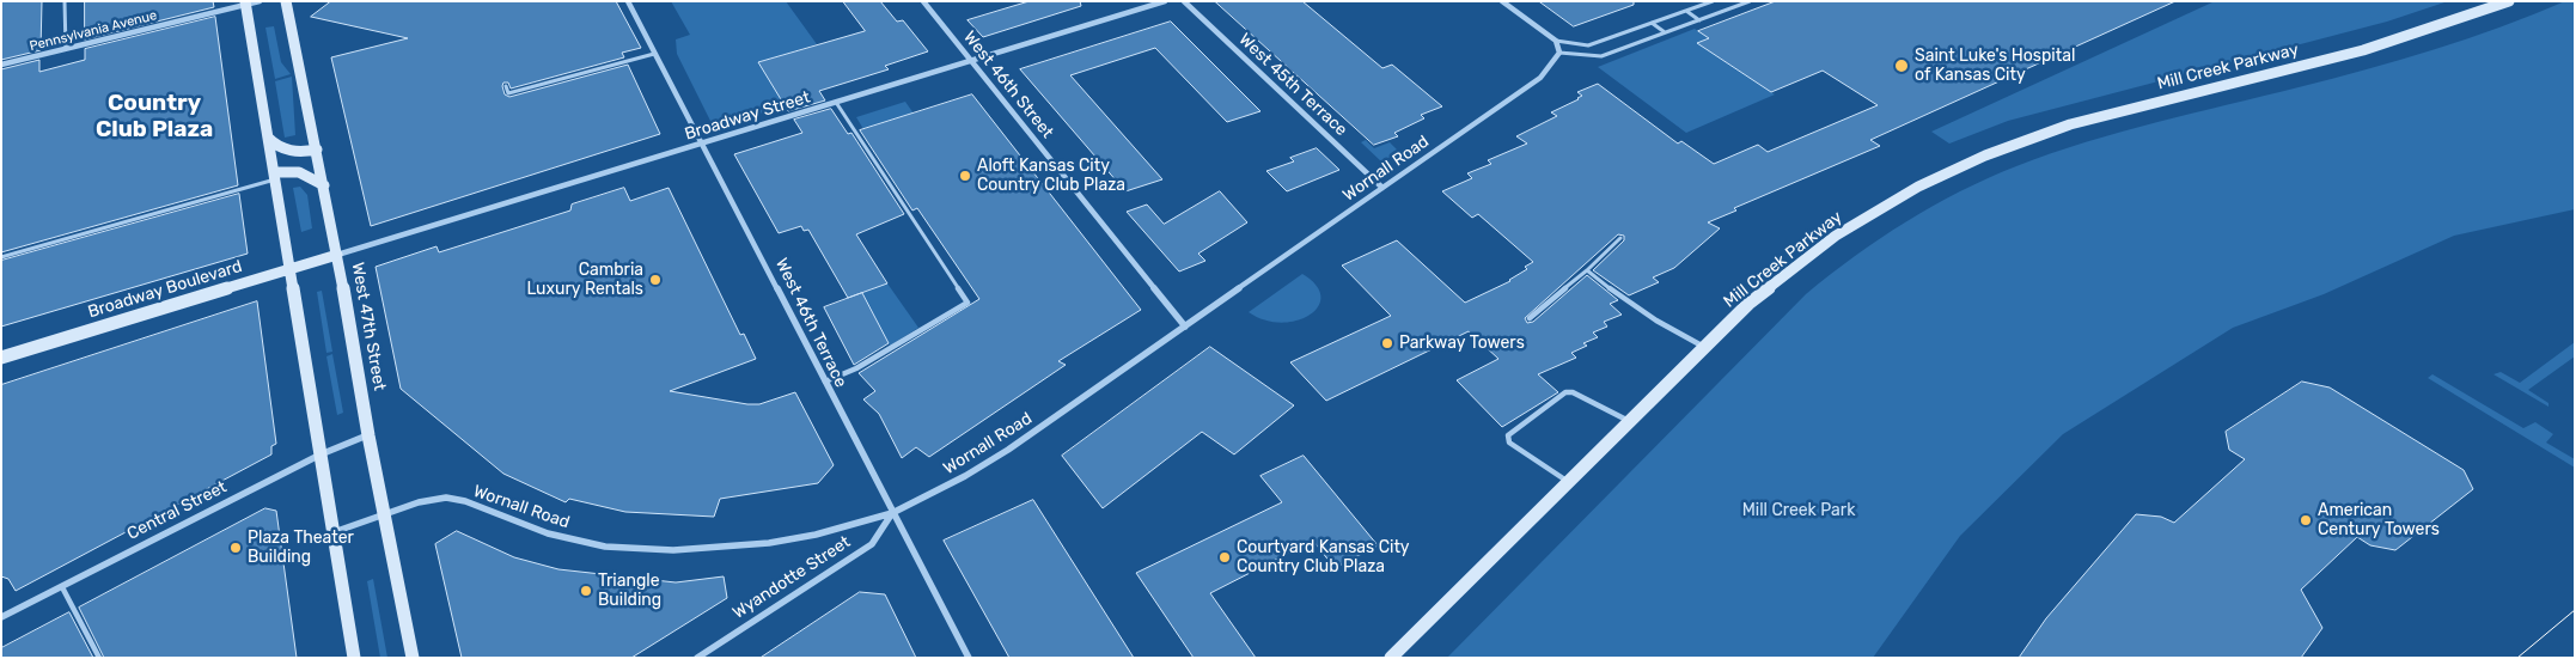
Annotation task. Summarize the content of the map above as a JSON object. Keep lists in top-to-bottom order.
{
  "streets": {
    "main road": ["Mill Creek Parkway", "Broadway Boulevard", "West 47th Street"],
    "street": [
      "Pennsylvania Avenue",
      "West 46th Street",
      "West 45th Terrace",
      "Broadway Street",
      "Wornall Road",
      "West 46th Terrace",
      "Central Street",
      "Wyandotte Street"
    ]
  },
  "crossings": [
    ["West 46th Street", "Broadway Street"],
    ["West 46th Street", "Wornall Road"],
    ["West 45th Terrace", "Wornall Road"],
    ["Broadway Street", "Broadway Boulevard"],
    ["Broadway Street", "West 46th Terrace"],
    ["Broadway Street", "West 47th Street"],
    ["Wornall Road", "West 46th Terrace"],
    ["Wornall Road", "West 47th Street"],
    ["Wornall Road", "Wyandotte Street"],
    ["Broadway Boulevard", "West 47th Street"],
    ["West 46th Terrace", "Wyandotte Street"],
    ["West 47th Street", "Central Street"]
  ],
  "districts": ["Country Club Plaza"],
  "parks": ["Mill Creek Park"],
  "places": [
    "Saint Luke's Hospital of Kansas City",
    "Aloft Kansas City Country Club Plaza",
    "Cambria Luxury Rentals",
    "Parkway Towers",
    "American Century Towers",
    "Plaza Theater Building",
    "Courtyard Kansas City Country Club Plaza",
    "Triangle Building"
  ]
}
